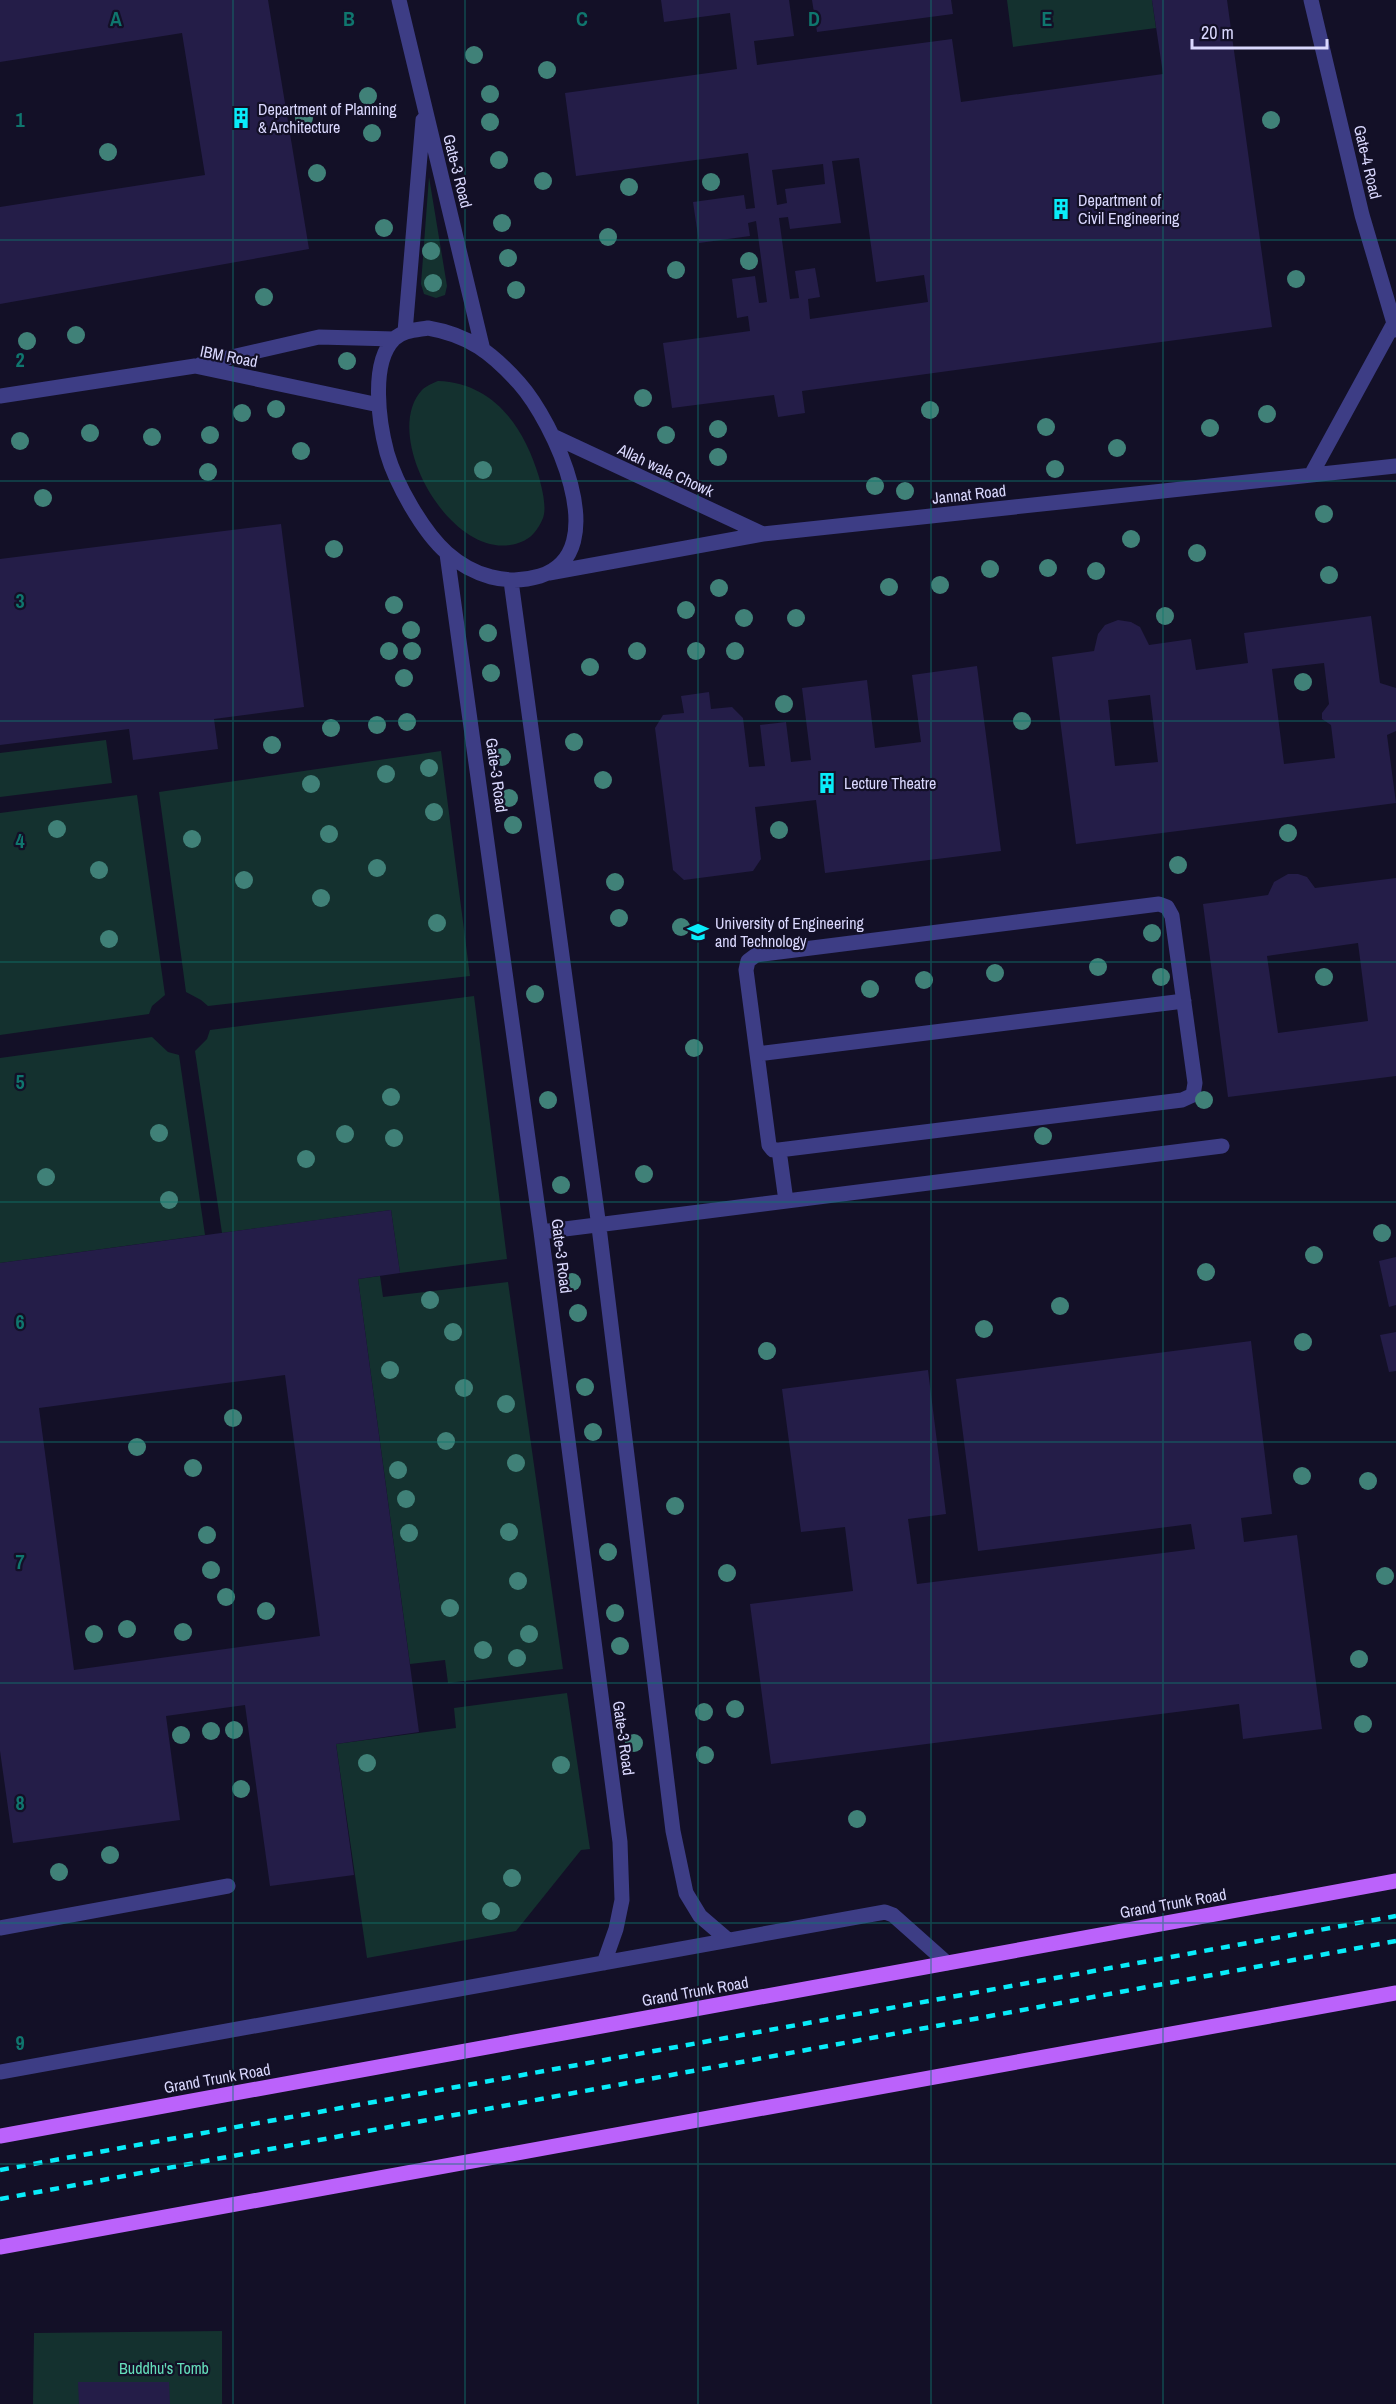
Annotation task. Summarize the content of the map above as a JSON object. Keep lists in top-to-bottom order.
{
  "streets": {
    "main road": ["Grand Trunk Road"],
    "street": [
      "Gate-4 Road",
      "Gate-3 Road",
      "IBM Road",
      "Allah wala Chowk",
      "Jannat Road"
    ]
  },
  "crossings": [
    ["Allah wala Chowk", "Jannat Road"]
  ],
  "parks": ["Buddhu's Tomb"],
  "places": {
    "building": ["Department of Planning & Architecture", "Department of Civil Engineering", "Lecture Theatre"],
    "school or university": ["University of Engineering and Technology"]
  },
  "scale_bar": "20 m",
  "grid": {
    "columns": [
      "A",
      "B",
      "C",
      "D",
      "E"
    ],
    "rows": [
      "1",
      "2",
      "3",
      "4",
      "5",
      "6",
      "7",
      "8",
      "9"
    ]
  }
}
